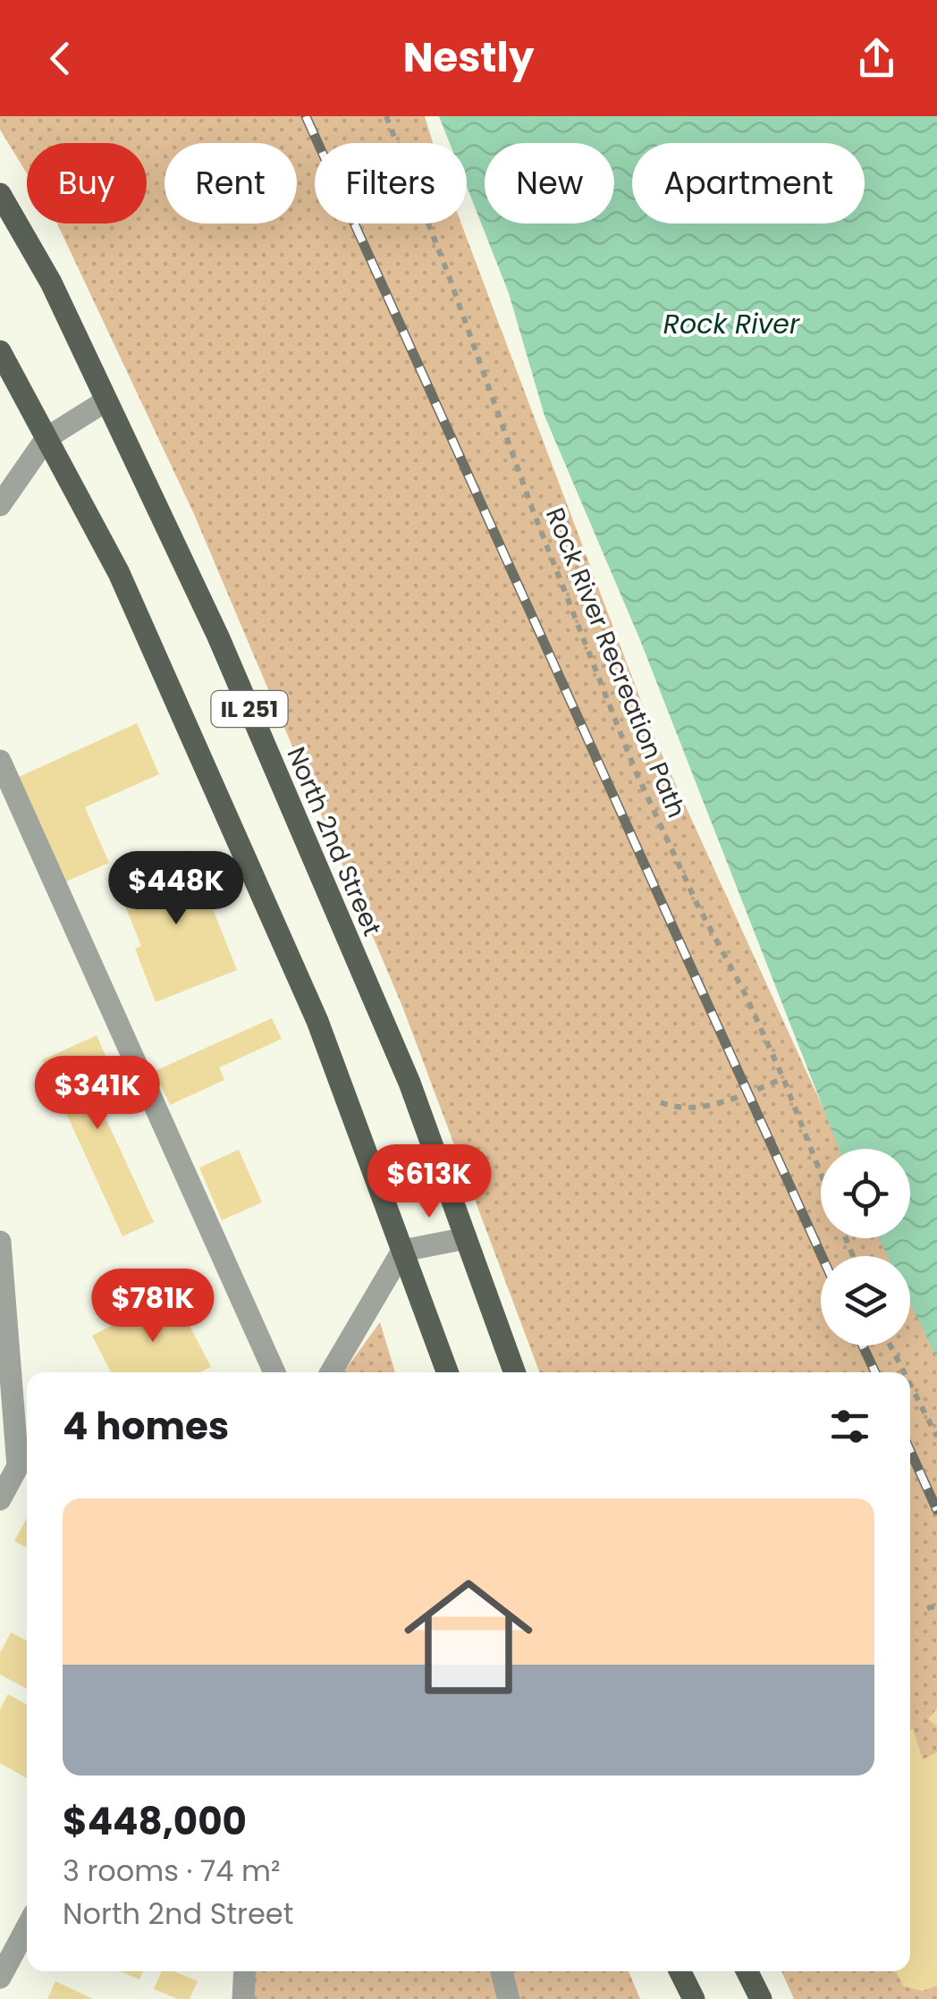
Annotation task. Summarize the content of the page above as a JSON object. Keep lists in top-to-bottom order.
{
  "streets": {
    "main road": ["IL 251", "North 2nd Street"],
    "path": ["Rock River Recreation Path"]
  },
  "water": ["Rock River"],
  "page": {
    "header": "Nestly",
    "chip": [
      "Buy",
      "Rent",
      "Filters",
      "New",
      "Apartment"
    ],
    "price": [
      "$448K",
      "$341K",
      "$613K",
      "$781K"
    ],
    "heading": "4 homes",
    "list": [
      {
        "name": "$448,000",
        "note": "3 rooms · 74 m² · North 2nd Street"
      }
    ]
  }
}
